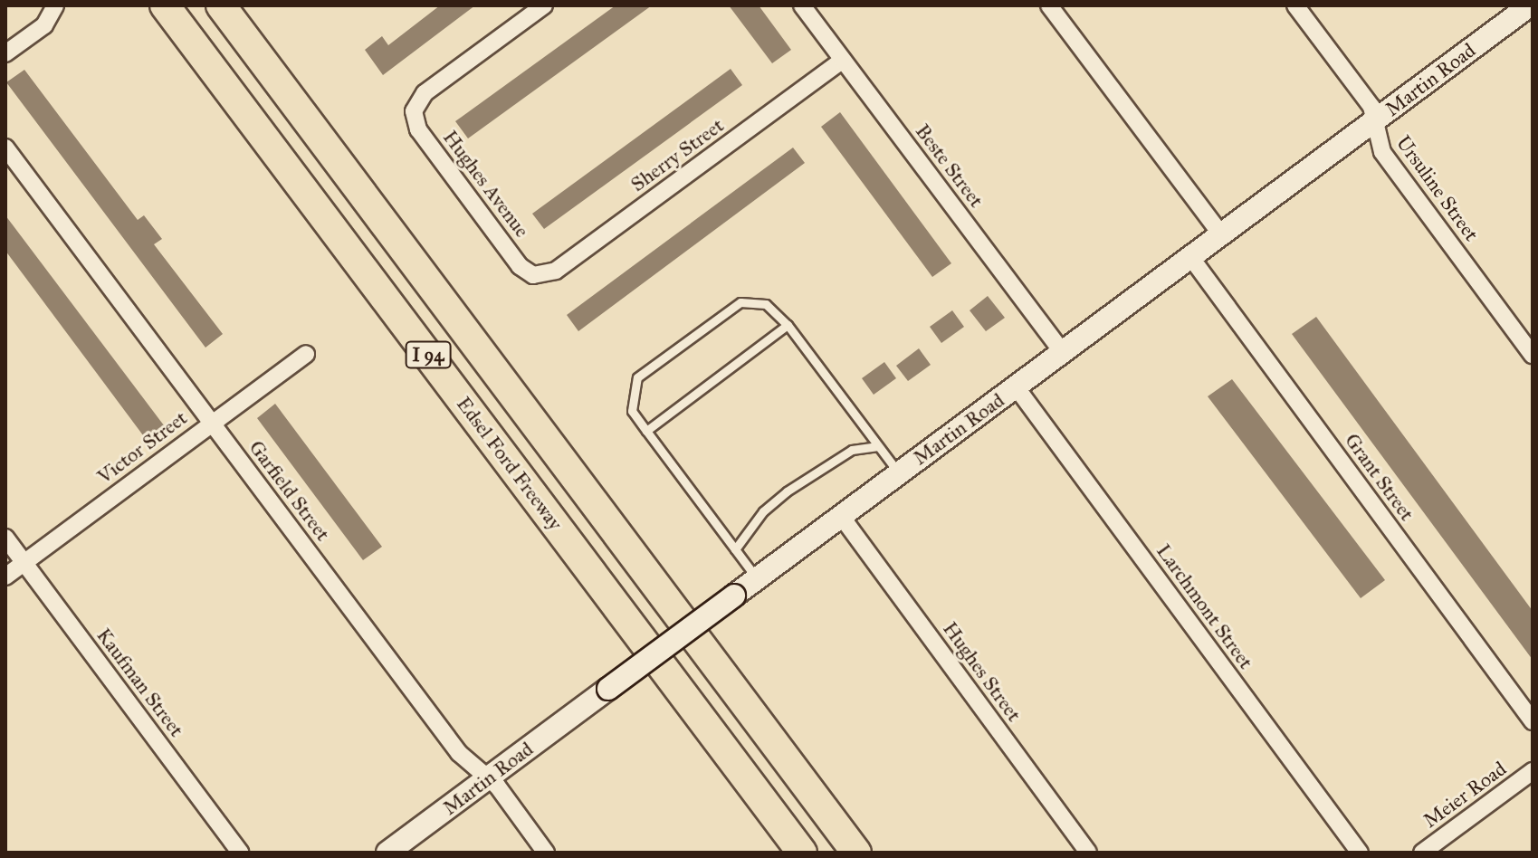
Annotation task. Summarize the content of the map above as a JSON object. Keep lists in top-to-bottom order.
{
  "streets": {
    "highway": ["I 94", "Edsel Ford Freeway"],
    "street": [
      "Martin Road",
      "Sherry Street",
      "Beste Street",
      "Hughes Avenue",
      "Ursuline Street",
      "Victor Street",
      "Grant Street",
      "Garfield Street",
      "Larchmont Street",
      "Hughes Street",
      "Kaufman Street",
      "Meier Road"
    ]
  },
  "crossings": [
    ["Martin Road", "Beste Street"],
    ["Martin Road", "Ursuline Street"],
    ["Martin Road", "Grant Street"],
    ["Martin Road", "Garfield Street"],
    ["Martin Road", "Larchmont Street"],
    ["Martin Road", "Hughes Street"],
    ["Sherry Street", "Beste Street"],
    ["Sherry Street", "Hughes Avenue"],
    ["Victor Street", "Garfield Street"],
    ["Victor Street", "Kaufman Street"]
  ]
}
